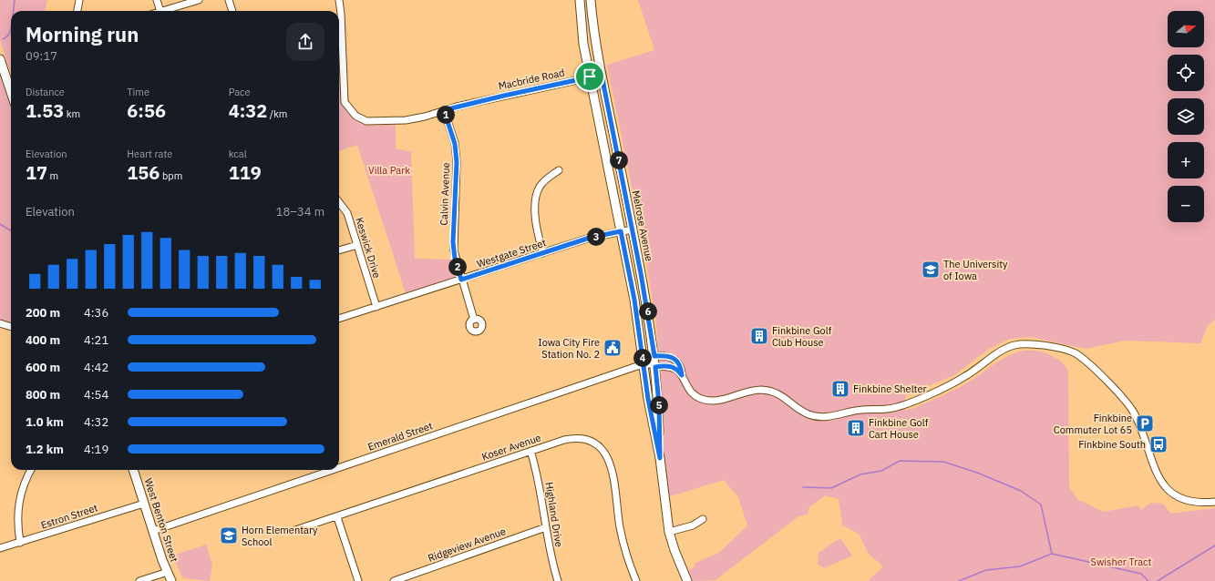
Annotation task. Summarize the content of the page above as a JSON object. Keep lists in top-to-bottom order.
{
  "streets": {
    "main road": ["Melrose Avenue", "West Benton Street"],
    "street": [
      "Macbride Road",
      "Calvin Avenue",
      "Keswick Drive",
      "Westgate Street",
      "Emerald Street",
      "Koser Avenue",
      "Highland Drive",
      "Estron Street",
      "Ridgeview Avenue"
    ]
  },
  "crossings": [
    ["Macbride Road", "Calvin Avenue"],
    ["Macbride Road", "Melrose Avenue"],
    ["Calvin Avenue", "Westgate Street"],
    ["Melrose Avenue", "Westgate Street"],
    ["Melrose Avenue", "Emerald Street"],
    ["Keswick Drive", "Westgate Street"],
    ["Emerald Street", "West Benton Street"],
    ["Koser Avenue", "Highland Drive"],
    ["Highland Drive", "Ridgeview Avenue"],
    ["Estron Street", "West Benton Street"]
  ],
  "parks": ["Villa Park", "Swisher Tract"],
  "places": {
    "school or university": ["The University of Iowa", "Horn Elementary School"],
    "building": ["Finkbine Golf Club House", "Finkbine Shelter", "Finkbine Golf Cart House"],
    "public building": ["Iowa City Fire Station No. 2"],
    "parking": ["Finkbine Commuter Lot 65"],
    "bus stop": ["Finkbine South"]
  },
  "north": "right",
  "page": {
    "map_buttons": ["+", "−"],
    "heading": ["Morning run", "09:17"],
    "stats": [
      ["Distance", "1.53 km"],
      ["Time", "6:56"],
      ["Pace", "4:32 /km"],
      ["Elevation", "17 m"],
      ["Heart rate", "156 bpm"],
      ["kcal", "119"]
    ],
    "pins": [
      "1",
      "7",
      "3",
      "2",
      "6",
      "4",
      "5"
    ],
    "chart": ["Elevation", "18–34 m"],
    "list": [
      {
        "name": "200 m",
        "note": "4:36"
      },
      {
        "name": "400 m",
        "note": "4:21"
      },
      {
        "name": "600 m",
        "note": "4:42"
      },
      {
        "name": "800 m",
        "note": "4:54"
      },
      {
        "name": "1.0 km",
        "note": "4:32"
      },
      {
        "name": "1.2 km",
        "note": "4:19"
      }
    ]
  }
}
